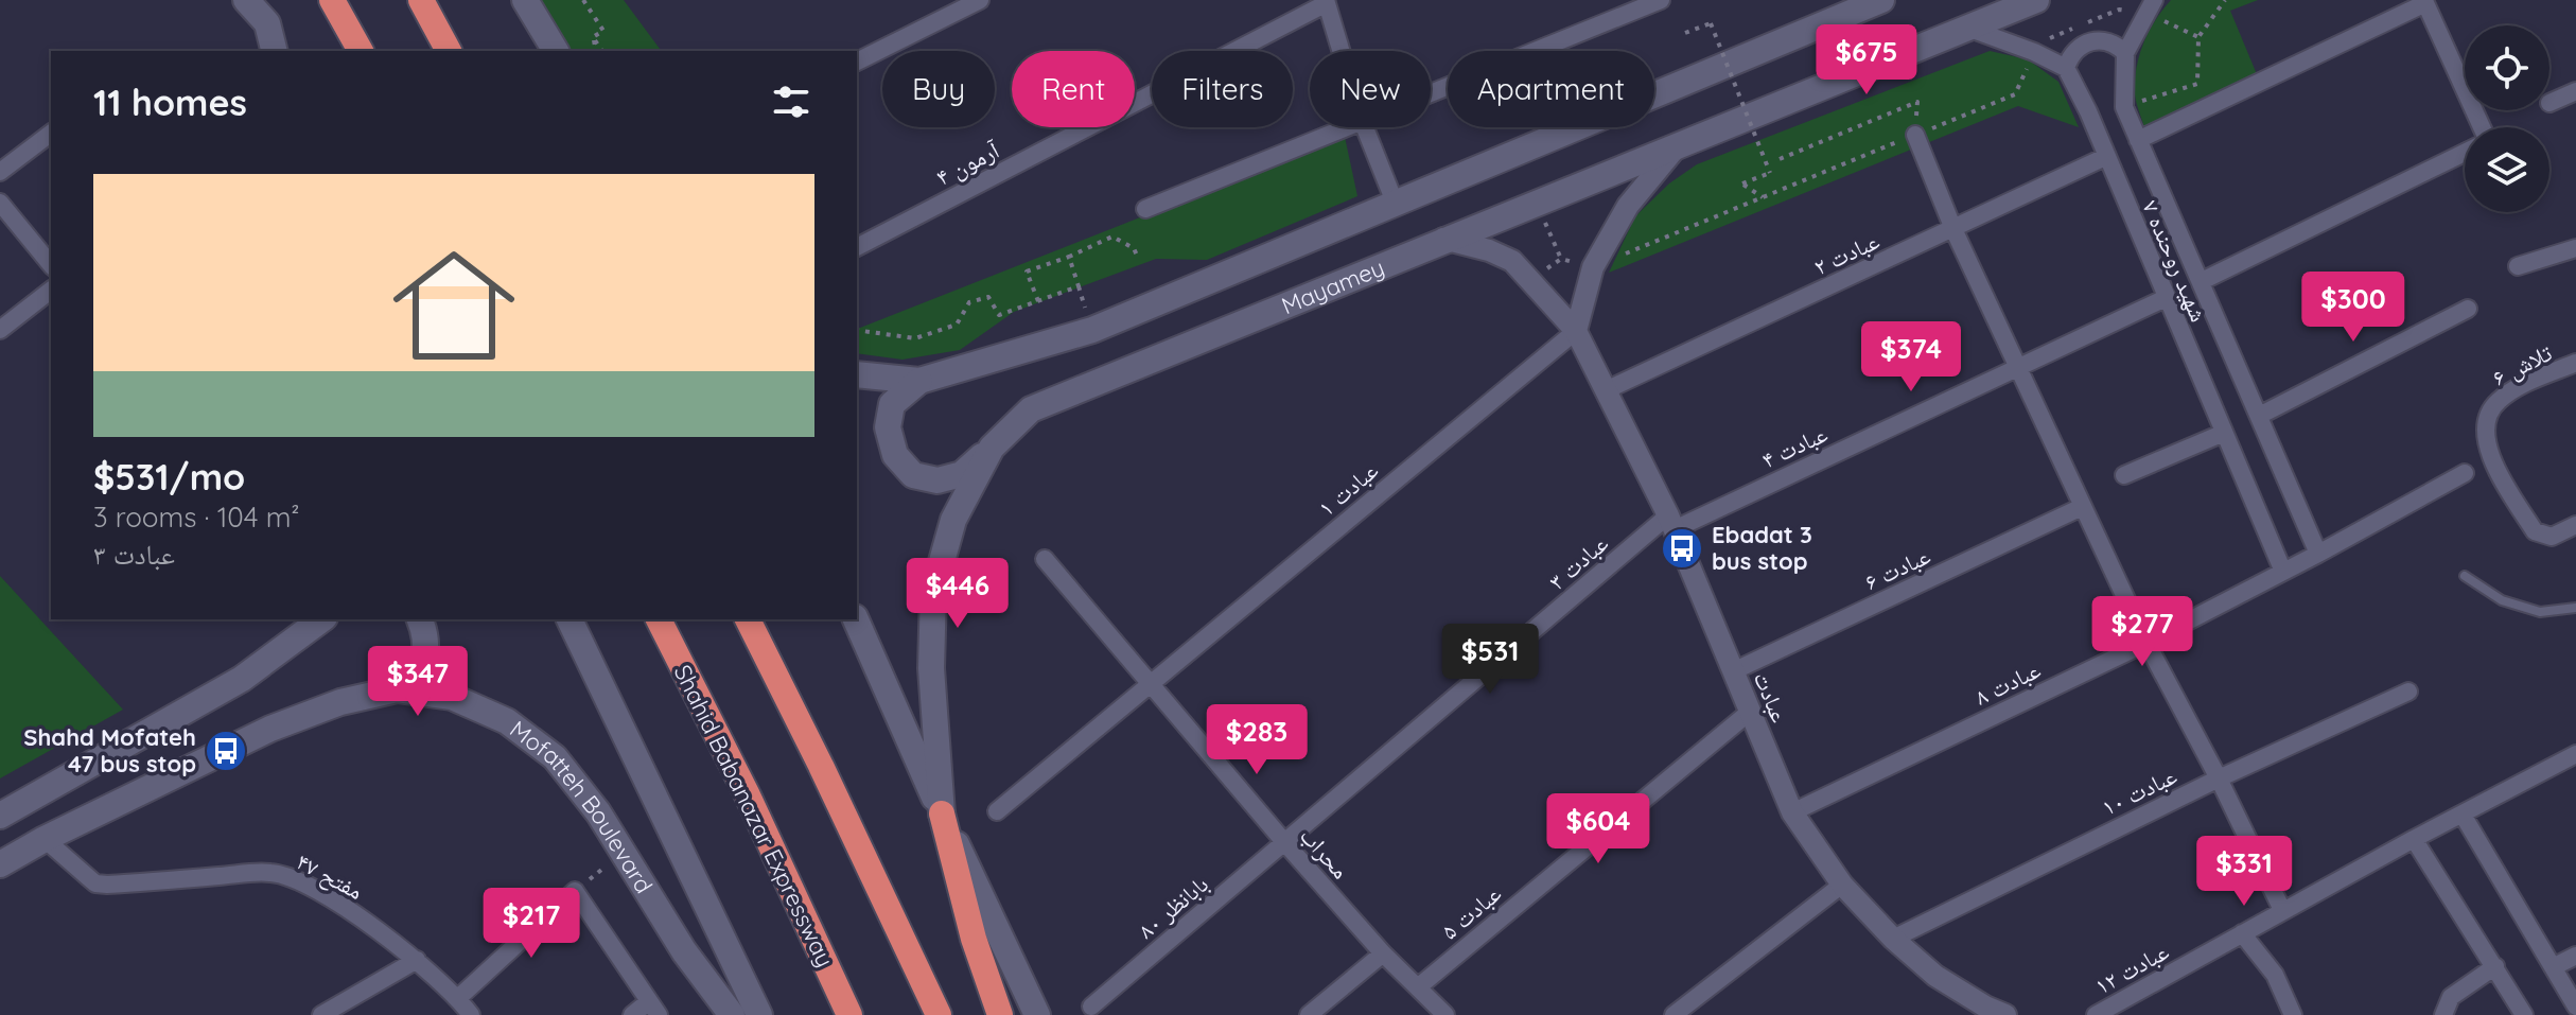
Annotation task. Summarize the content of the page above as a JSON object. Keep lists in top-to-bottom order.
{
  "streets": {
    "highway": ["Shahid Babanazar Expressway"],
    "main road": ["Mayamey", "Mofatteh Boulevard"],
    "street": [
      "آرمون ۴",
      "عبادت ۲",
      "شهید روحنده ۷",
      "تلاش ۶",
      "عبادت ۴",
      "عبادت ۱",
      "عبادت ۳",
      "عبادت ۶",
      "عبادت ۸",
      "عبادت",
      "عبادت ۱۰",
      "محراب",
      "مفتح ۴۷",
      "بابانظر ۸۰",
      "عبادت ۵",
      "عبادت ۱۲"
    ]
  },
  "crossings": [
    ["عبادت ۲", "شهید روحنده ۷"],
    ["عبادت ۲", "عبادت"],
    ["شهید روحنده ۷", "عبادت ۴"],
    ["شهید روحنده ۷", "عبادت ۸"],
    ["Mayamey", "عبادت"],
    ["عبادت ۴", "عبادت ۳"],
    ["عبادت ۴", "عبادت"],
    ["عبادت ۱", "عبادت"],
    ["عبادت ۱", "محراب"],
    ["عبادت ۳", "عبادت"],
    ["عبادت ۳", "محراب"],
    ["عبادت ۳", "بابانظر ۸۰"],
    ["عبادت ۶", "عبادت"],
    ["عبادت ۸", "عبادت"],
    ["عبادت", "عبادت ۱۰"],
    ["عبادت", "عبادت ۵"],
    ["Mofatteh Boulevard", "مفتح ۴۷"],
    ["محراب", "بابانظر ۸۰"],
    ["محراب", "عبادت ۵"]
  ],
  "places": {
    "bus stop": ["Ebadat 3 bus stop", "Shahd Mofateh 47 bus stop"]
  },
  "page": {
    "price": [
      "$675",
      "$300",
      "$374",
      "$446",
      "$277",
      "$531",
      "$347",
      "$283",
      "$604",
      "$331",
      "$217"
    ],
    "chip": [
      "Buy",
      "Rent",
      "Filters",
      "New",
      "Apartment"
    ],
    "heading": "11 homes",
    "list": [
      {
        "name": "$531/mo",
        "note": "3 rooms · 104 m² · عبادت ۳"
      }
    ]
  }
}
